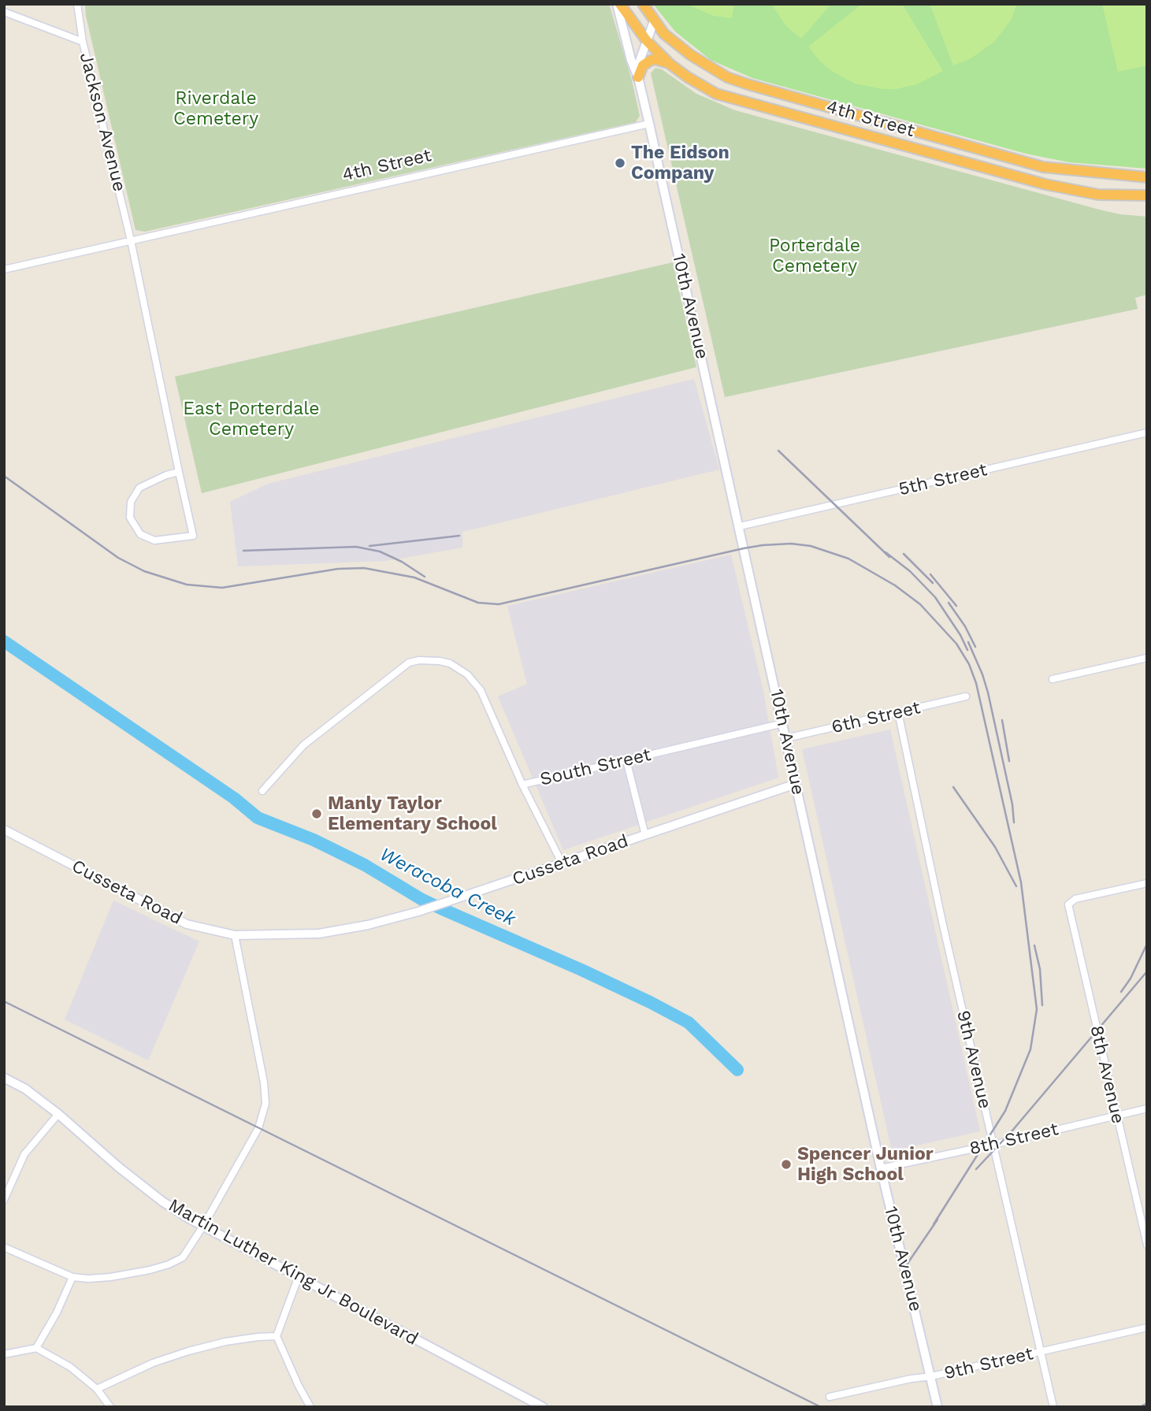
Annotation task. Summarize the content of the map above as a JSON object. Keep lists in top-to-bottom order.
{
  "streets": {
    "highway": ["4th Street"],
    "main road": ["10th Avenue", "Martin Luther King Jr Boulevard"],
    "street": [
      "Jackson Avenue",
      "5th Street",
      "6th Street",
      "South Street",
      "Cusseta Road",
      "9th Avenue",
      "8th Avenue",
      "8th Street",
      "9th Street"
    ]
  },
  "crossings": [
    ["4th Street", "Jackson Avenue"],
    ["4th Street", "10th Avenue"],
    ["10th Avenue", "5th Street"],
    ["10th Avenue", "6th Street"],
    ["10th Avenue", "South Street"],
    ["10th Avenue", "Cusseta Road"],
    ["10th Avenue", "8th Street"],
    ["10th Avenue", "9th Street"],
    ["6th Street", "9th Avenue"],
    ["9th Avenue", "8th Street"],
    ["9th Avenue", "9th Street"],
    ["8th Avenue", "8th Street"]
  ],
  "water": ["Weracoba Creek"],
  "parks": ["Riverdale Cemetery", "Porterdale Cemetery", "East Porterdale Cemetery"],
  "places": ["The Eidson Company", "Manly Taylor Elementary School", "Spencer Junior High School"]
}
